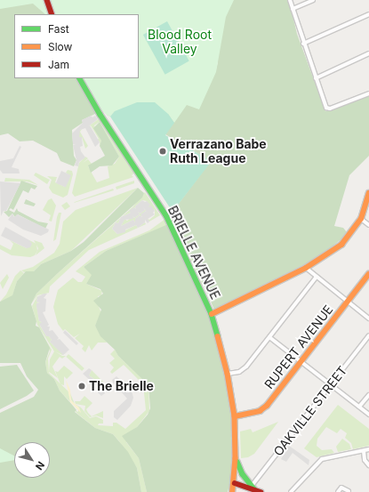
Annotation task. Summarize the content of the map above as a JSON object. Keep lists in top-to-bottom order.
{
  "streets": {
    "street": ["BRIELLE AVENUE", "RUPERT AVENUE", "OAKVILLE STREET"]
  },
  "crossings": [
    ["BRIELLE AVENUE", "RUPERT AVENUE"],
    ["BRIELLE AVENUE", "OAKVILLE STREET"]
  ],
  "parks": ["Blood Root Valley"],
  "places": ["Verrazano Babe Ruth League", "The Brielle"],
  "legend": ["Fast", "Slow", "Jam"],
  "north": "bottom right"
}
